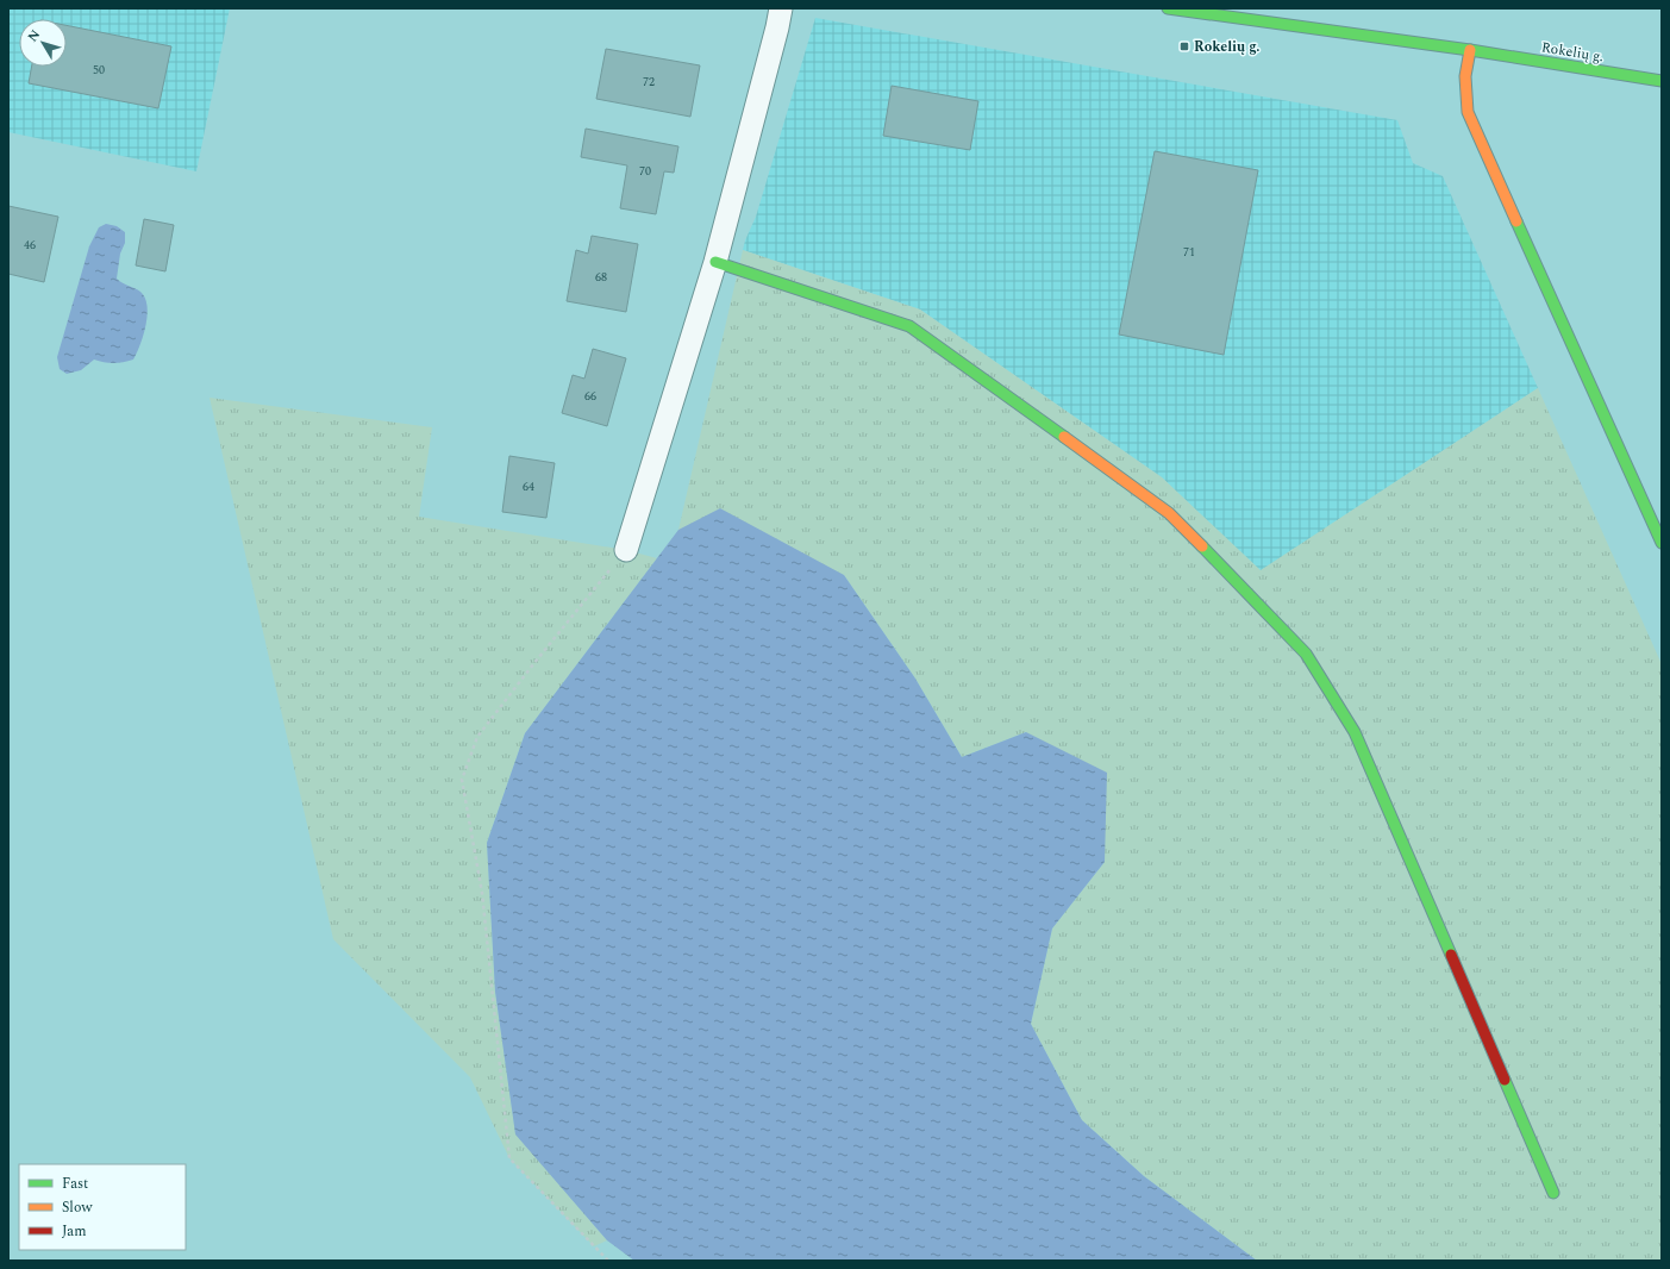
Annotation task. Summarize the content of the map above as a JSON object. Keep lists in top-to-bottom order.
{
  "streets": {
    "street": ["Rokelių g."]
  },
  "places": {
    "transit": ["Rokelių g."]
  },
  "house_numbers": [
    "50",
    "72",
    "70",
    "46",
    "71",
    "68",
    "66",
    "64"
  ],
  "legend": ["Fast", "Slow", "Jam"],
  "north": "top left"
}
